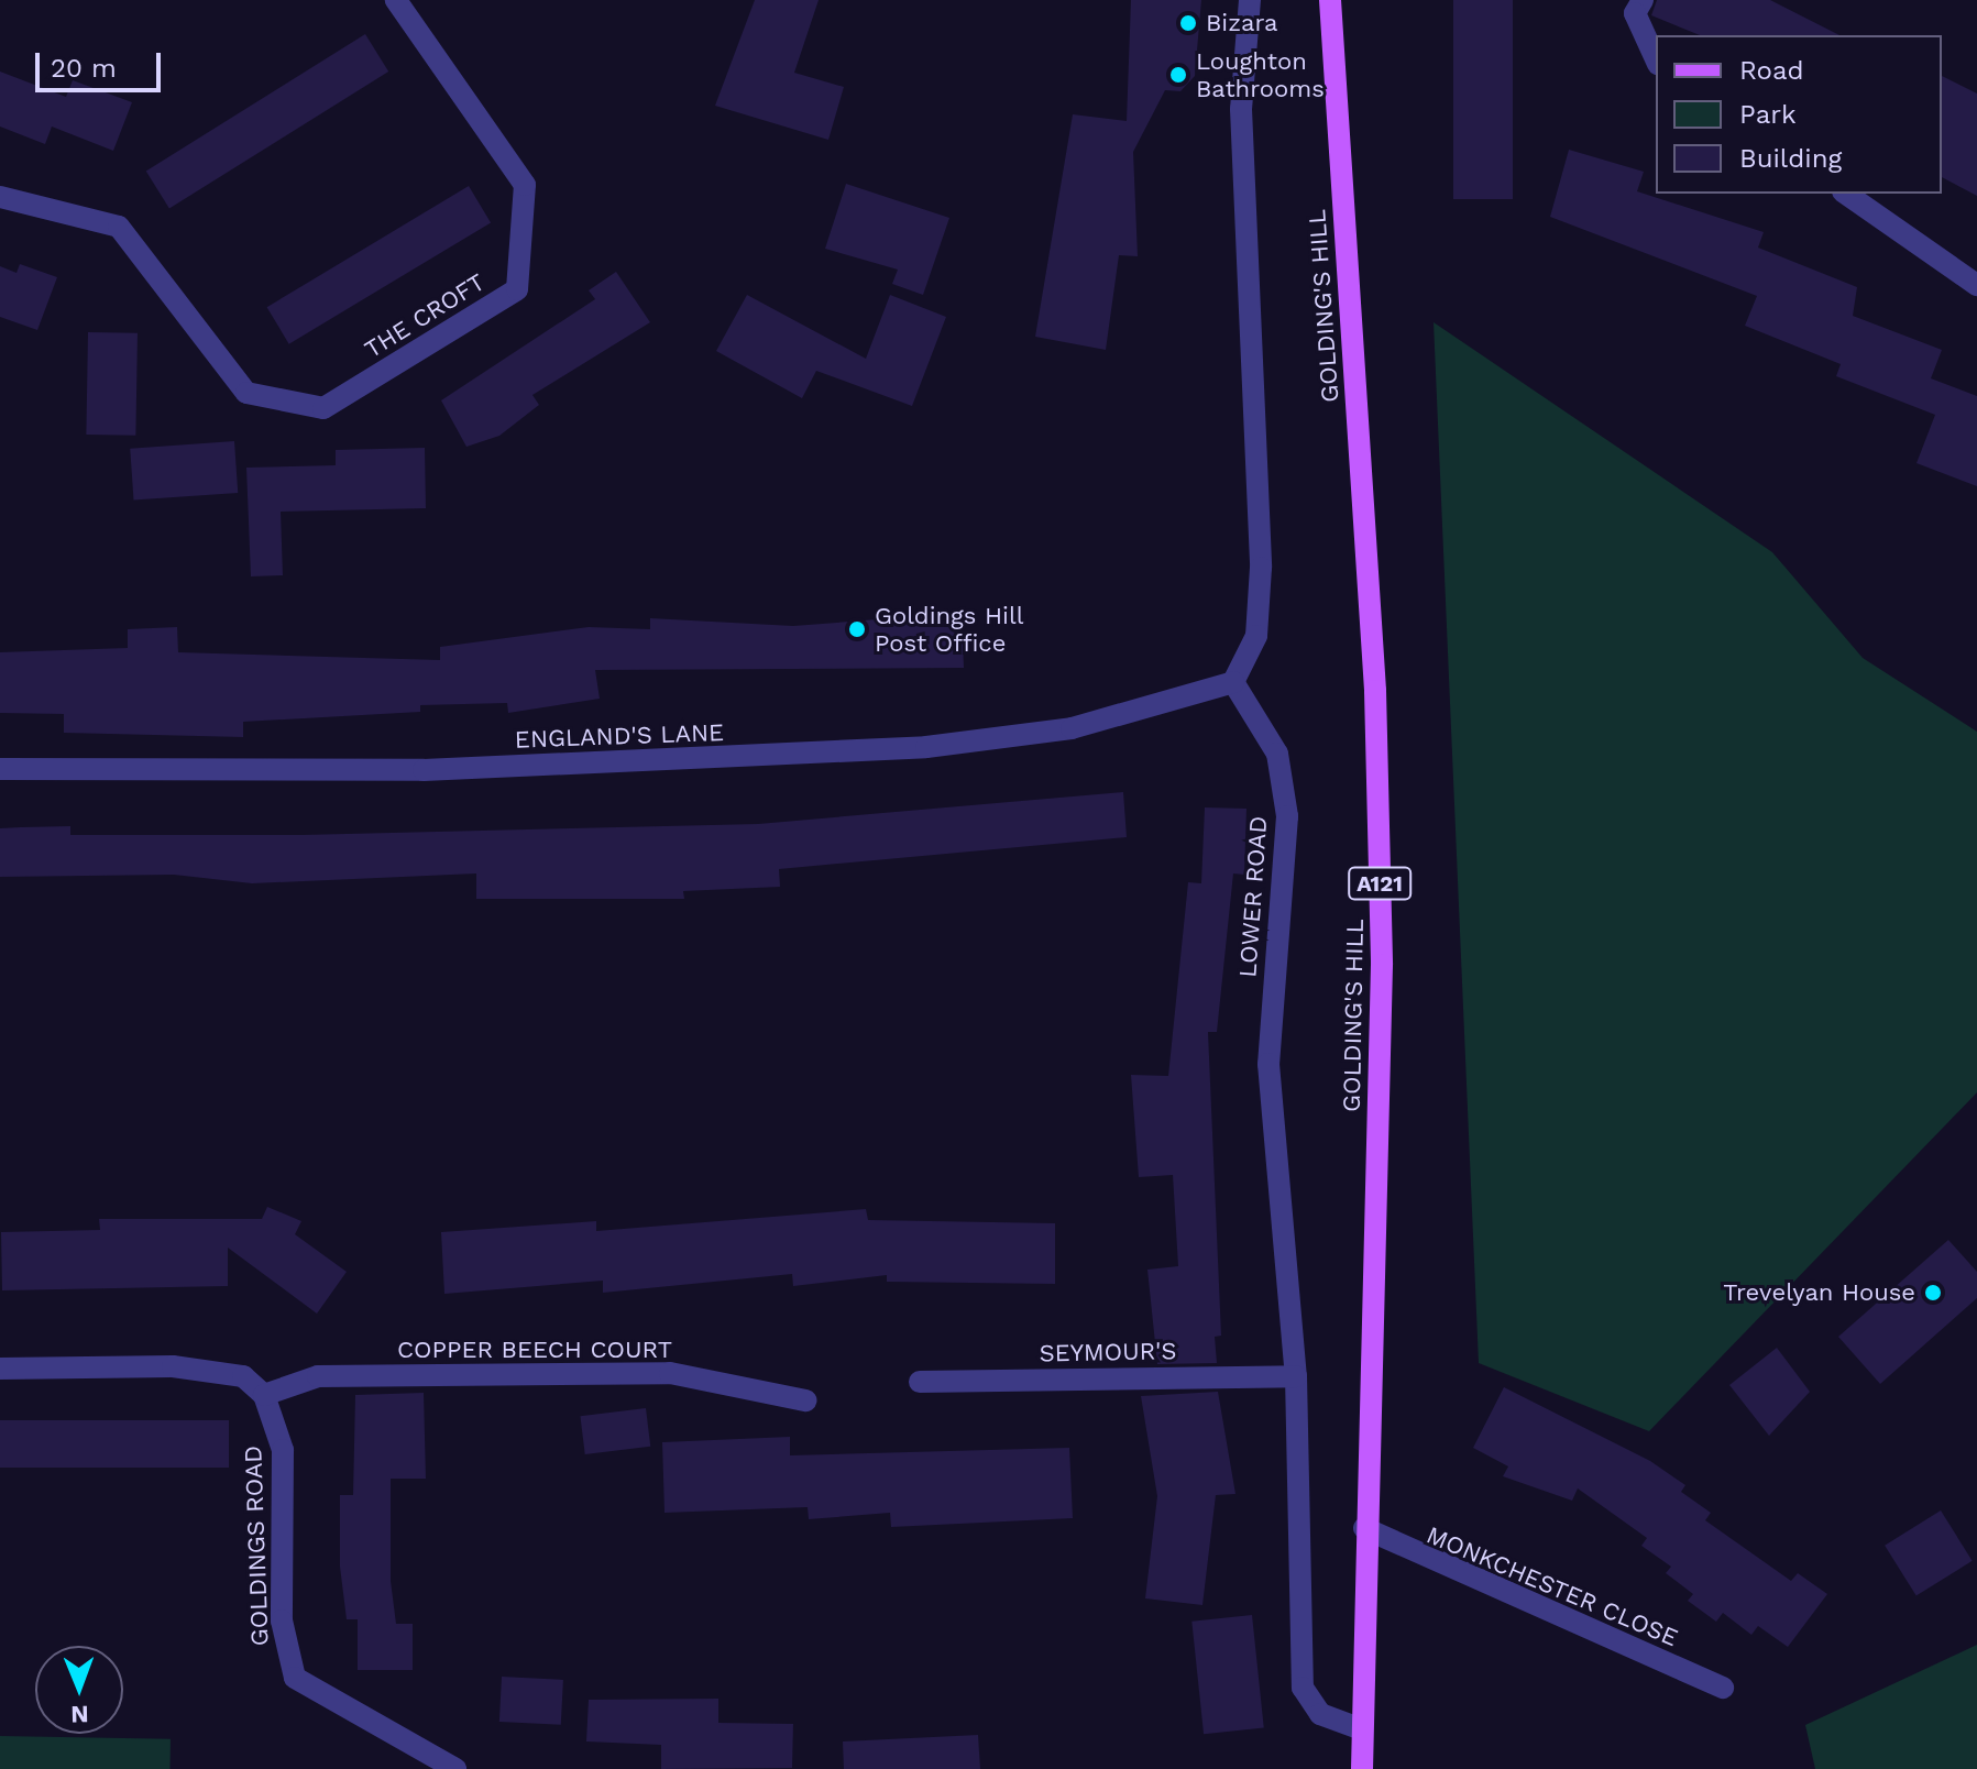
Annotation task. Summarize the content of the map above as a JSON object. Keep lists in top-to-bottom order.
{
  "streets": {
    "main road": ["GOLDING'S HILL", "A121"],
    "street": [
      "THE CROFT",
      "ENGLAND'S LANE",
      "LOWER ROAD",
      "COPPER BEECH COURT",
      "SEYMOUR'S",
      "GOLDINGS ROAD",
      "MONKCHESTER CLOSE"
    ]
  },
  "crossings": [
    ["GOLDING'S HILL", "LOWER ROAD"],
    ["GOLDING'S HILL", "MONKCHESTER CLOSE"],
    ["ENGLAND'S LANE", "LOWER ROAD"],
    ["LOWER ROAD", "SEYMOUR'S"],
    ["COPPER BEECH COURT", "GOLDINGS ROAD"]
  ],
  "places": [
    "Bizara",
    "Loughton Bathrooms",
    "Goldings Hill Post Office",
    "Trevelyan House"
  ],
  "legend": ["Road", "Park", "Building"],
  "scale_bar": "20 m",
  "north": "bottom"
}
